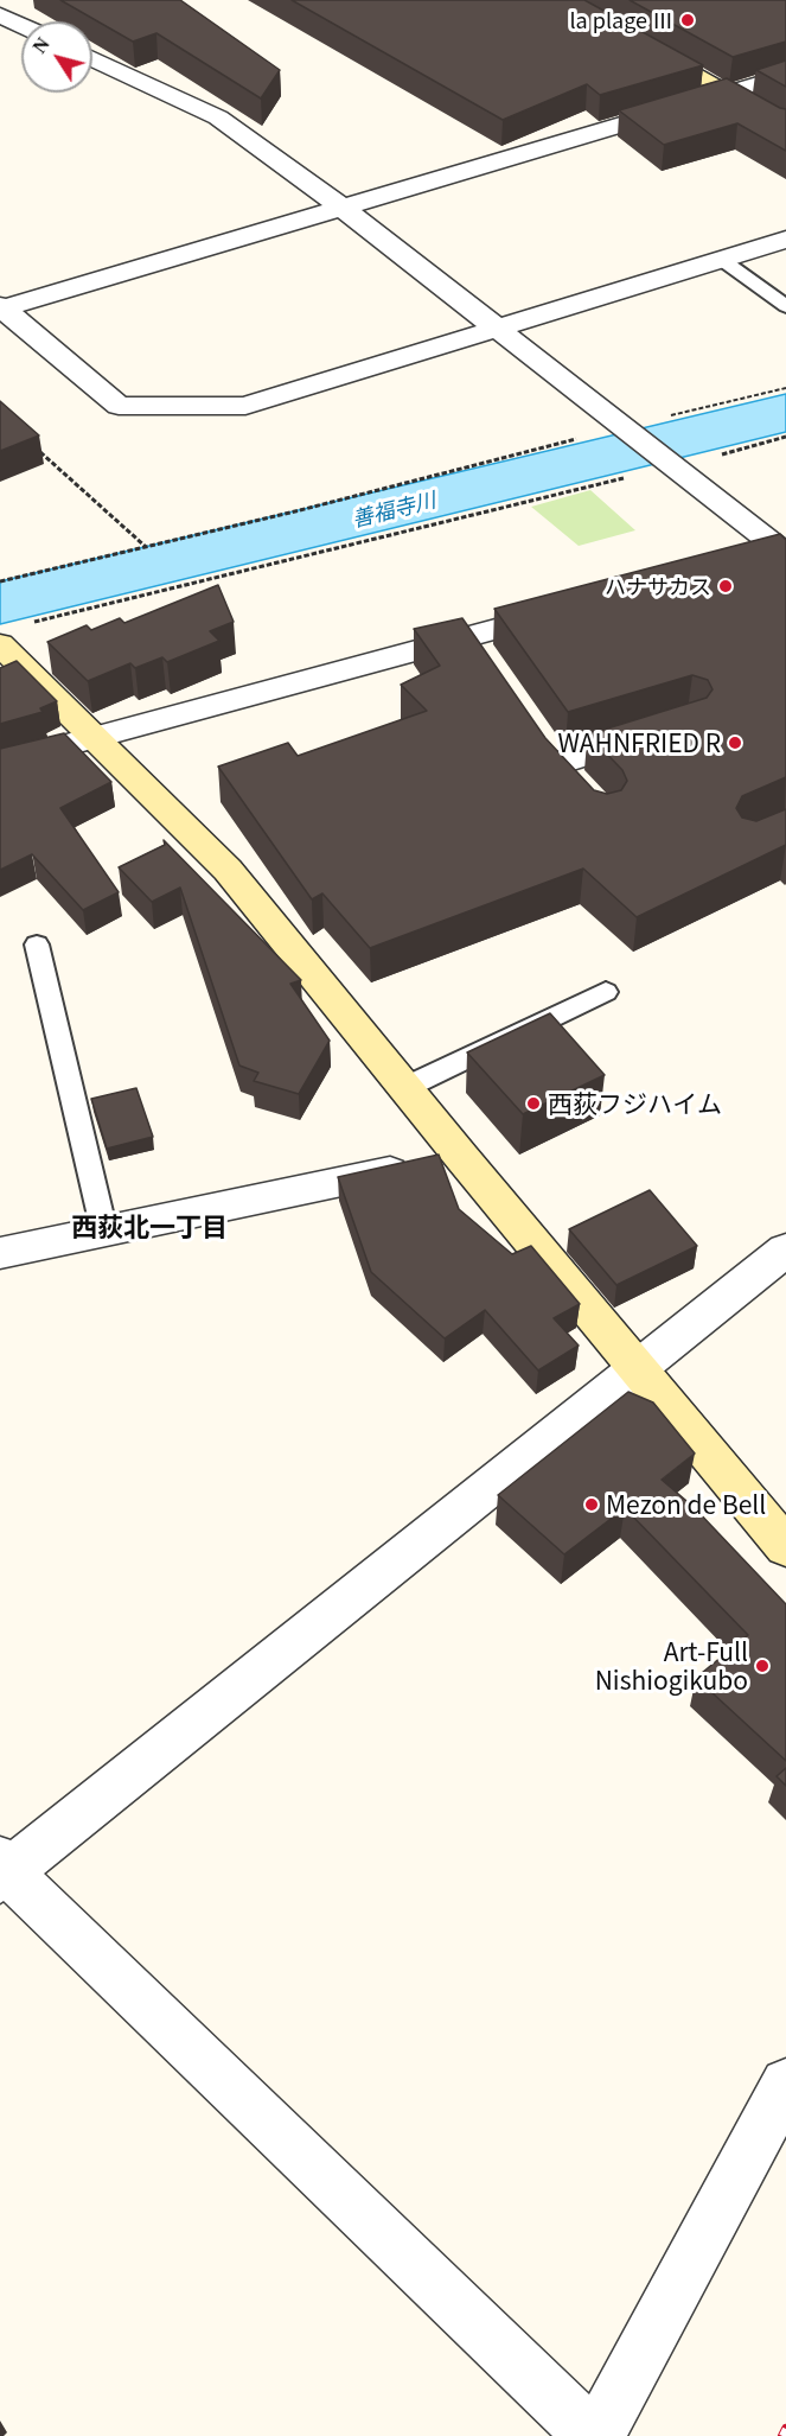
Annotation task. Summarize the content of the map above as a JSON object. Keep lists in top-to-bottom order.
{
  "districts": ["西荻北一丁目"],
  "water": ["善福寺川"],
  "places": [
    "la plage Ⅲ",
    "ハナサカス",
    "WAHNFRIED R",
    "西荻フジハイム",
    "Mezon de Bell",
    "Art-Full Nishiogikubo"
  ],
  "north": "top left"
}
